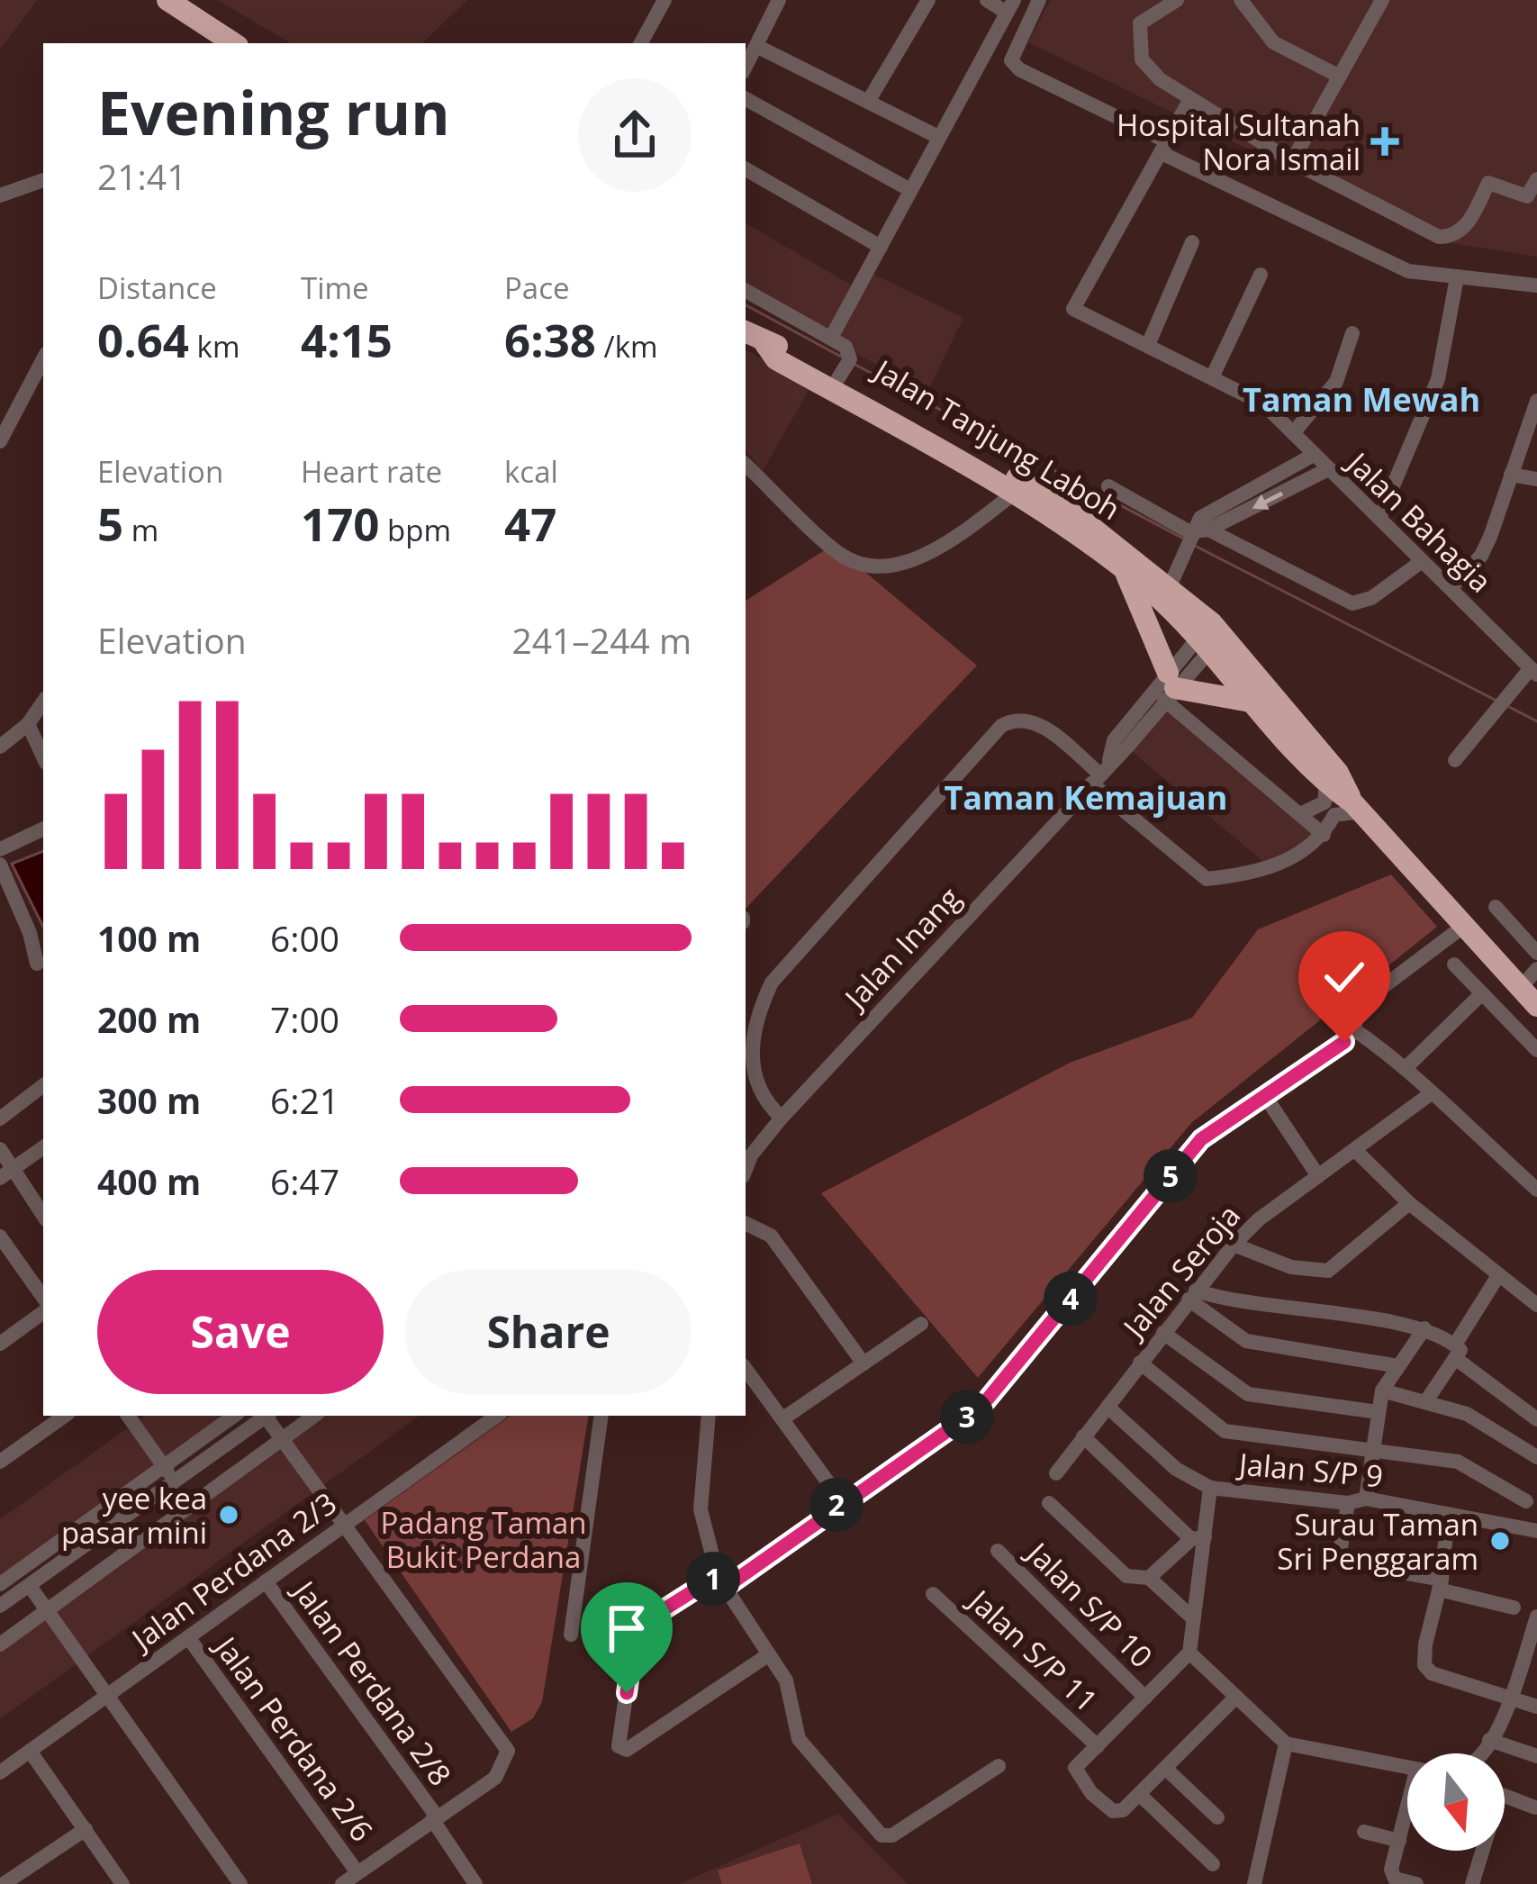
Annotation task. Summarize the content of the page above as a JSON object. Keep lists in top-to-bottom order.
{
  "streets": {
    "highway": ["Jalan Tanjung Laboh"],
    "street": [
      "Jalan Bahagia",
      "Jalan Inang",
      "Jalan Seroja",
      "Jalan S/P 9",
      "Jalan Perdana 2/3",
      "Jalan S/P 10",
      "Jalan S/P 11",
      "Jalan Perdana 2/8",
      "Jalan Perdana 2/6"
    ]
  },
  "crossings": [
    ["Jalan Tanjung Laboh", "Jalan Inang"],
    ["Jalan Seroja", "Jalan S/P 9"],
    ["Jalan Perdana 2/3", "Jalan Perdana 2/8"],
    ["Jalan Perdana 2/3", "Jalan Perdana 2/6"]
  ],
  "districts": ["Taman Mewah", "Taman Kemajuan"],
  "parks": ["Padang Taman Bukit Perdana"],
  "places": {
    "health": ["Hospital Sultanah Nora Ismail"],
    "other": ["yee kea pasar mini", "Surau Taman Sri Penggaram"]
  },
  "north": "bottom",
  "page": {
    "heading": ["Evening run", "21:41"],
    "stats": [
      ["Distance", "0.64 km"],
      ["Time", "4:15"],
      ["Pace", "6:38 /km"],
      ["Elevation", "5 m"],
      ["Heart rate", "170 bpm"],
      ["kcal", "47"]
    ],
    "chart": ["Elevation", "241–244 m"],
    "list": [
      {
        "name": "100 m",
        "note": "6:00"
      },
      {
        "name": "200 m",
        "note": "7:00"
      },
      {
        "name": "300 m",
        "note": "6:21"
      },
      {
        "name": "400 m",
        "note": "6:47"
      }
    ],
    "pins": [
      "5",
      "4",
      "3",
      "2",
      "1"
    ],
    "buttons": ["Save", "Share"]
  }
}
